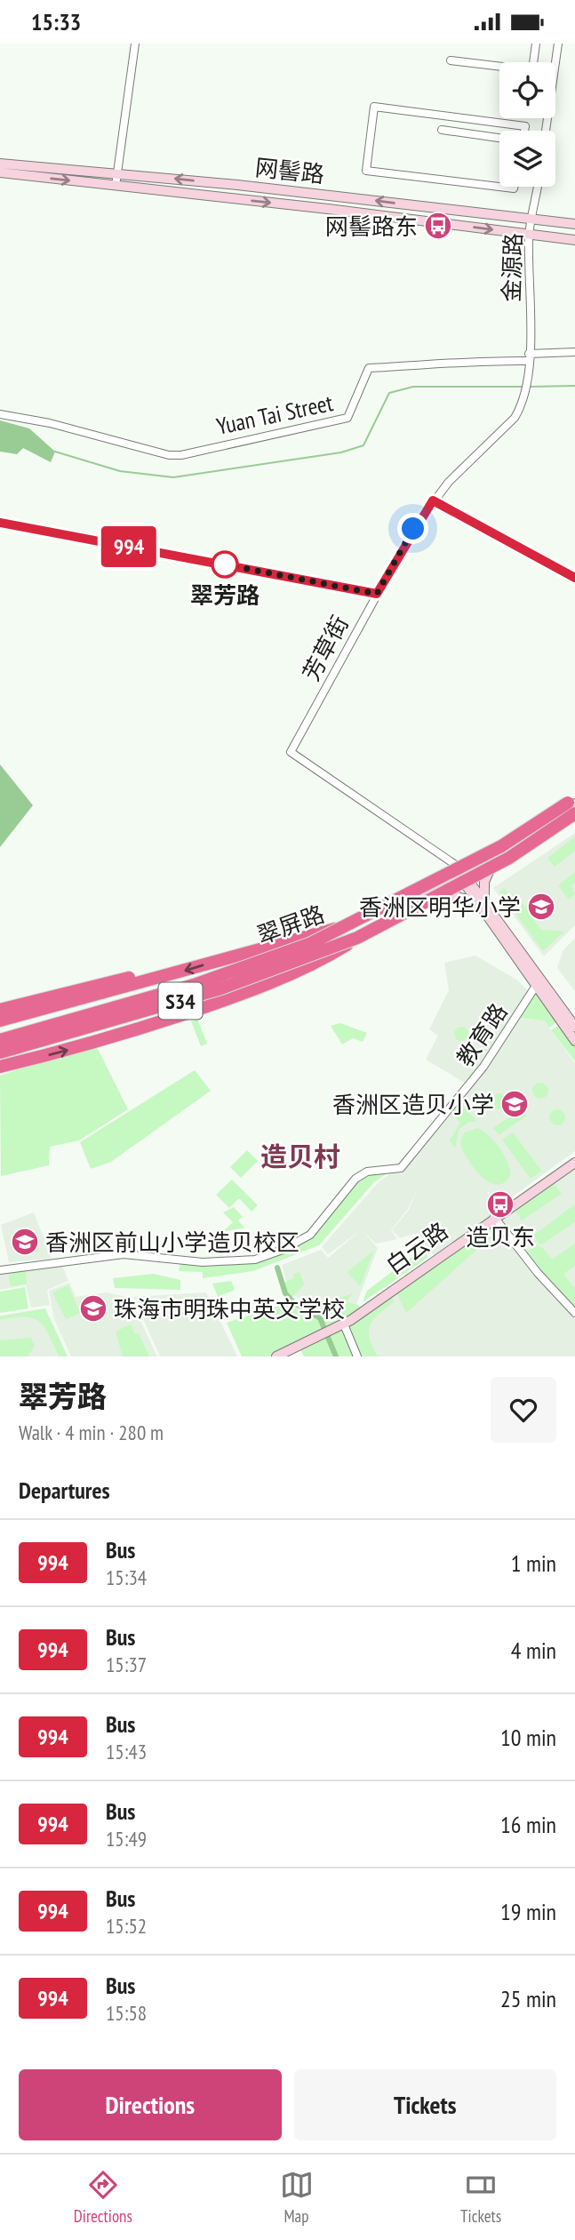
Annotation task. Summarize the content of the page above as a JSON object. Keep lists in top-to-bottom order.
{
  "streets": {
    "highway": ["S34"],
    "main road": ["网髻路", "翠屏路", "白云路"],
    "street": [
      "金源路",
      "Yuan Tai Street",
      "芳草街",
      "教育路"
    ]
  },
  "crossings": [
    ["网髻路", "金源路"],
    ["金源路", "Yuan Tai Street"],
    ["金源路", "芳草街"],
    ["Yuan Tai Street", "芳草街"],
    ["芳草街", "翠屏路"],
    ["翠屏路", "S34"]
  ],
  "districts": ["造贝村"],
  "places": {
    "bus stop": ["网髻路东", "造贝东"],
    "other": ["翠芳路"],
    "school or university": [
      "香洲区明华小学",
      "香洲区造贝小学",
      "香洲区前山小学造贝校区",
      "珠海市明珠中英文学校"
    ]
  },
  "lines": ["bus line 994"],
  "page": {
    "status": "15:33",
    "on_map": "994",
    "heading": [
      ["翠芳路", "Walk · 4 min · 280 m"],
      "Departures"
    ],
    "list": [
      {
        "mark": "994",
        "name": "Bus",
        "note": "15:34",
        "value": "1 min"
      },
      {
        "mark": "994",
        "name": "Bus",
        "note": "15:37",
        "value": "4 min"
      },
      {
        "mark": "994",
        "name": "Bus",
        "note": "15:43",
        "value": "10 min"
      },
      {
        "mark": "994",
        "name": "Bus",
        "note": "15:49",
        "value": "16 min"
      },
      {
        "mark": "994",
        "name": "Bus",
        "note": "15:52",
        "value": "19 min"
      },
      {
        "mark": "994",
        "name": "Bus",
        "note": "15:58",
        "value": "25 min"
      }
    ],
    "buttons": ["Directions", "Tickets"],
    "tabs": ["Directions", "Map", "Tickets"]
  }
}
